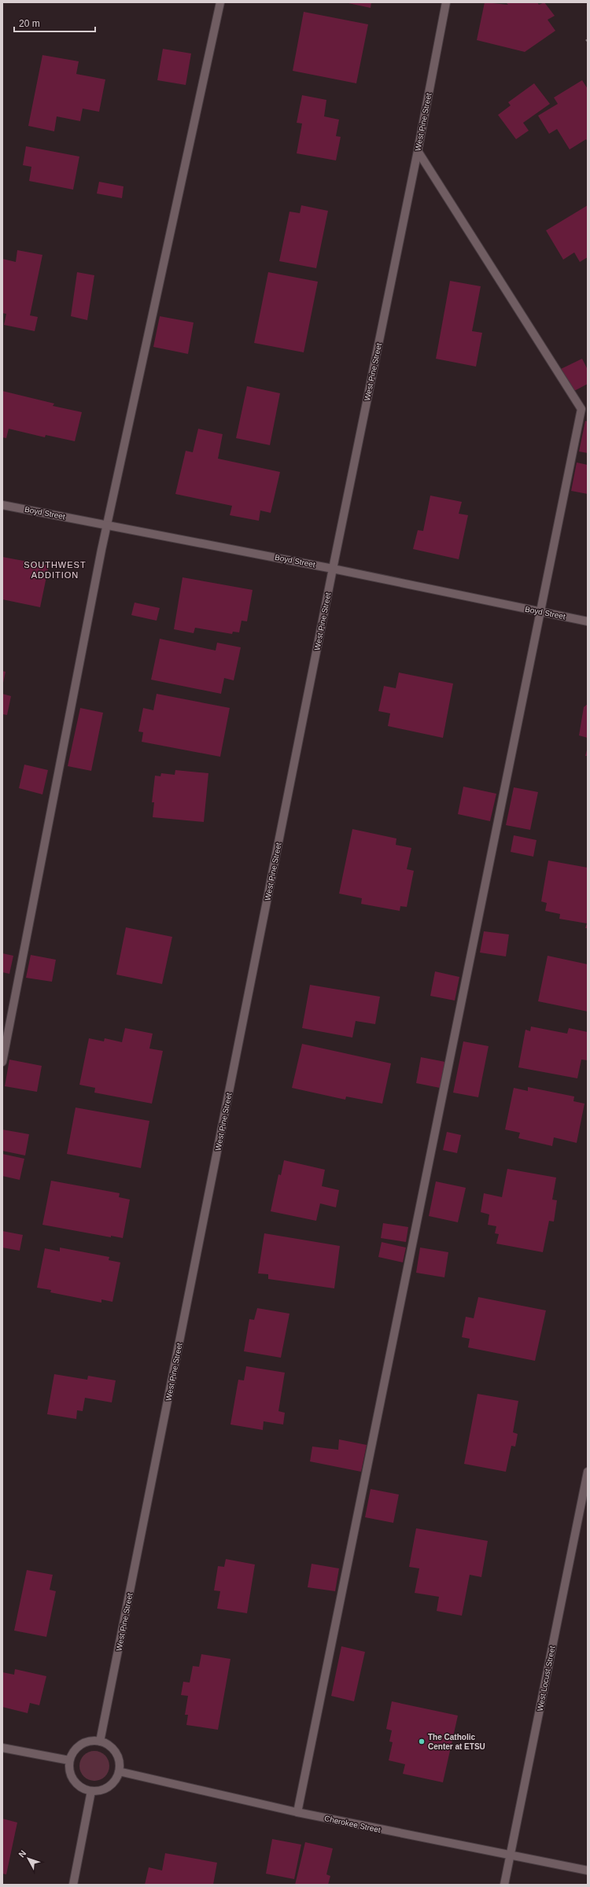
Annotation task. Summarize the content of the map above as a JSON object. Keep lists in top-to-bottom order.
{
  "streets": {
    "street": [
      "West Pine Street",
      "Boyd Street",
      "West Locust Street",
      "Cherokee Street"
    ]
  },
  "crossings": [
    ["West Pine Street", "Boyd Street"],
    ["West Pine Street", "Cherokee Street"],
    ["West Locust Street", "Cherokee Street"]
  ],
  "districts": ["SOUTHWEST ADDITION"],
  "places": ["The Catholic Center at ETSU"],
  "scale_bar": "20 m",
  "north": "top left"
}
